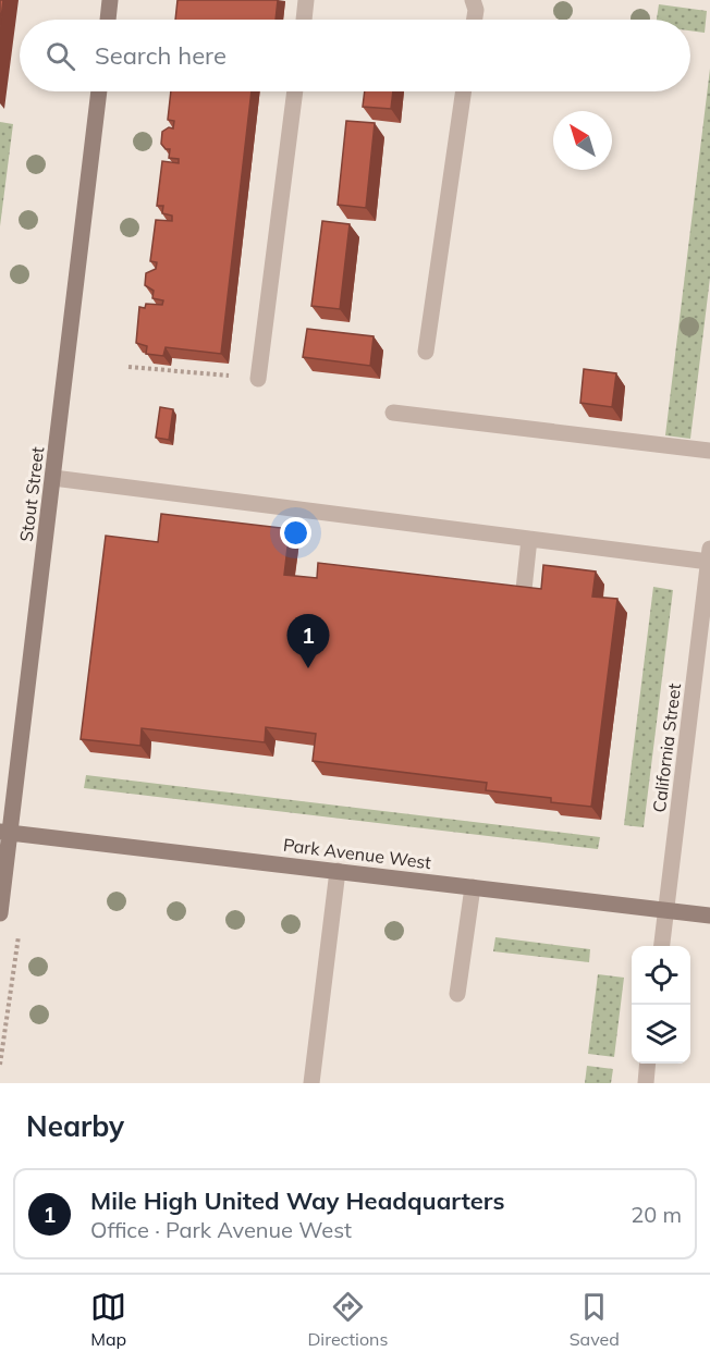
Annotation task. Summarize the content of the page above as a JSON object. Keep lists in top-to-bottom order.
{
  "streets": {
    "main road": ["Stout Street", "Park Avenue West"],
    "street": ["California Street"]
  },
  "crossings": [
    ["Stout Street", "Park Avenue West"],
    ["California Street", "Park Avenue West"]
  ],
  "north": "top left",
  "page": {
    "search": "Search here",
    "pins": "1",
    "heading": "Nearby",
    "list": [
      {
        "mark": "1",
        "name": "Mile High United Way Headquarters",
        "note": "Office · Park Avenue West",
        "value": "20 m"
      }
    ],
    "nav": ["Map", "Directions", "Saved"]
  }
}
